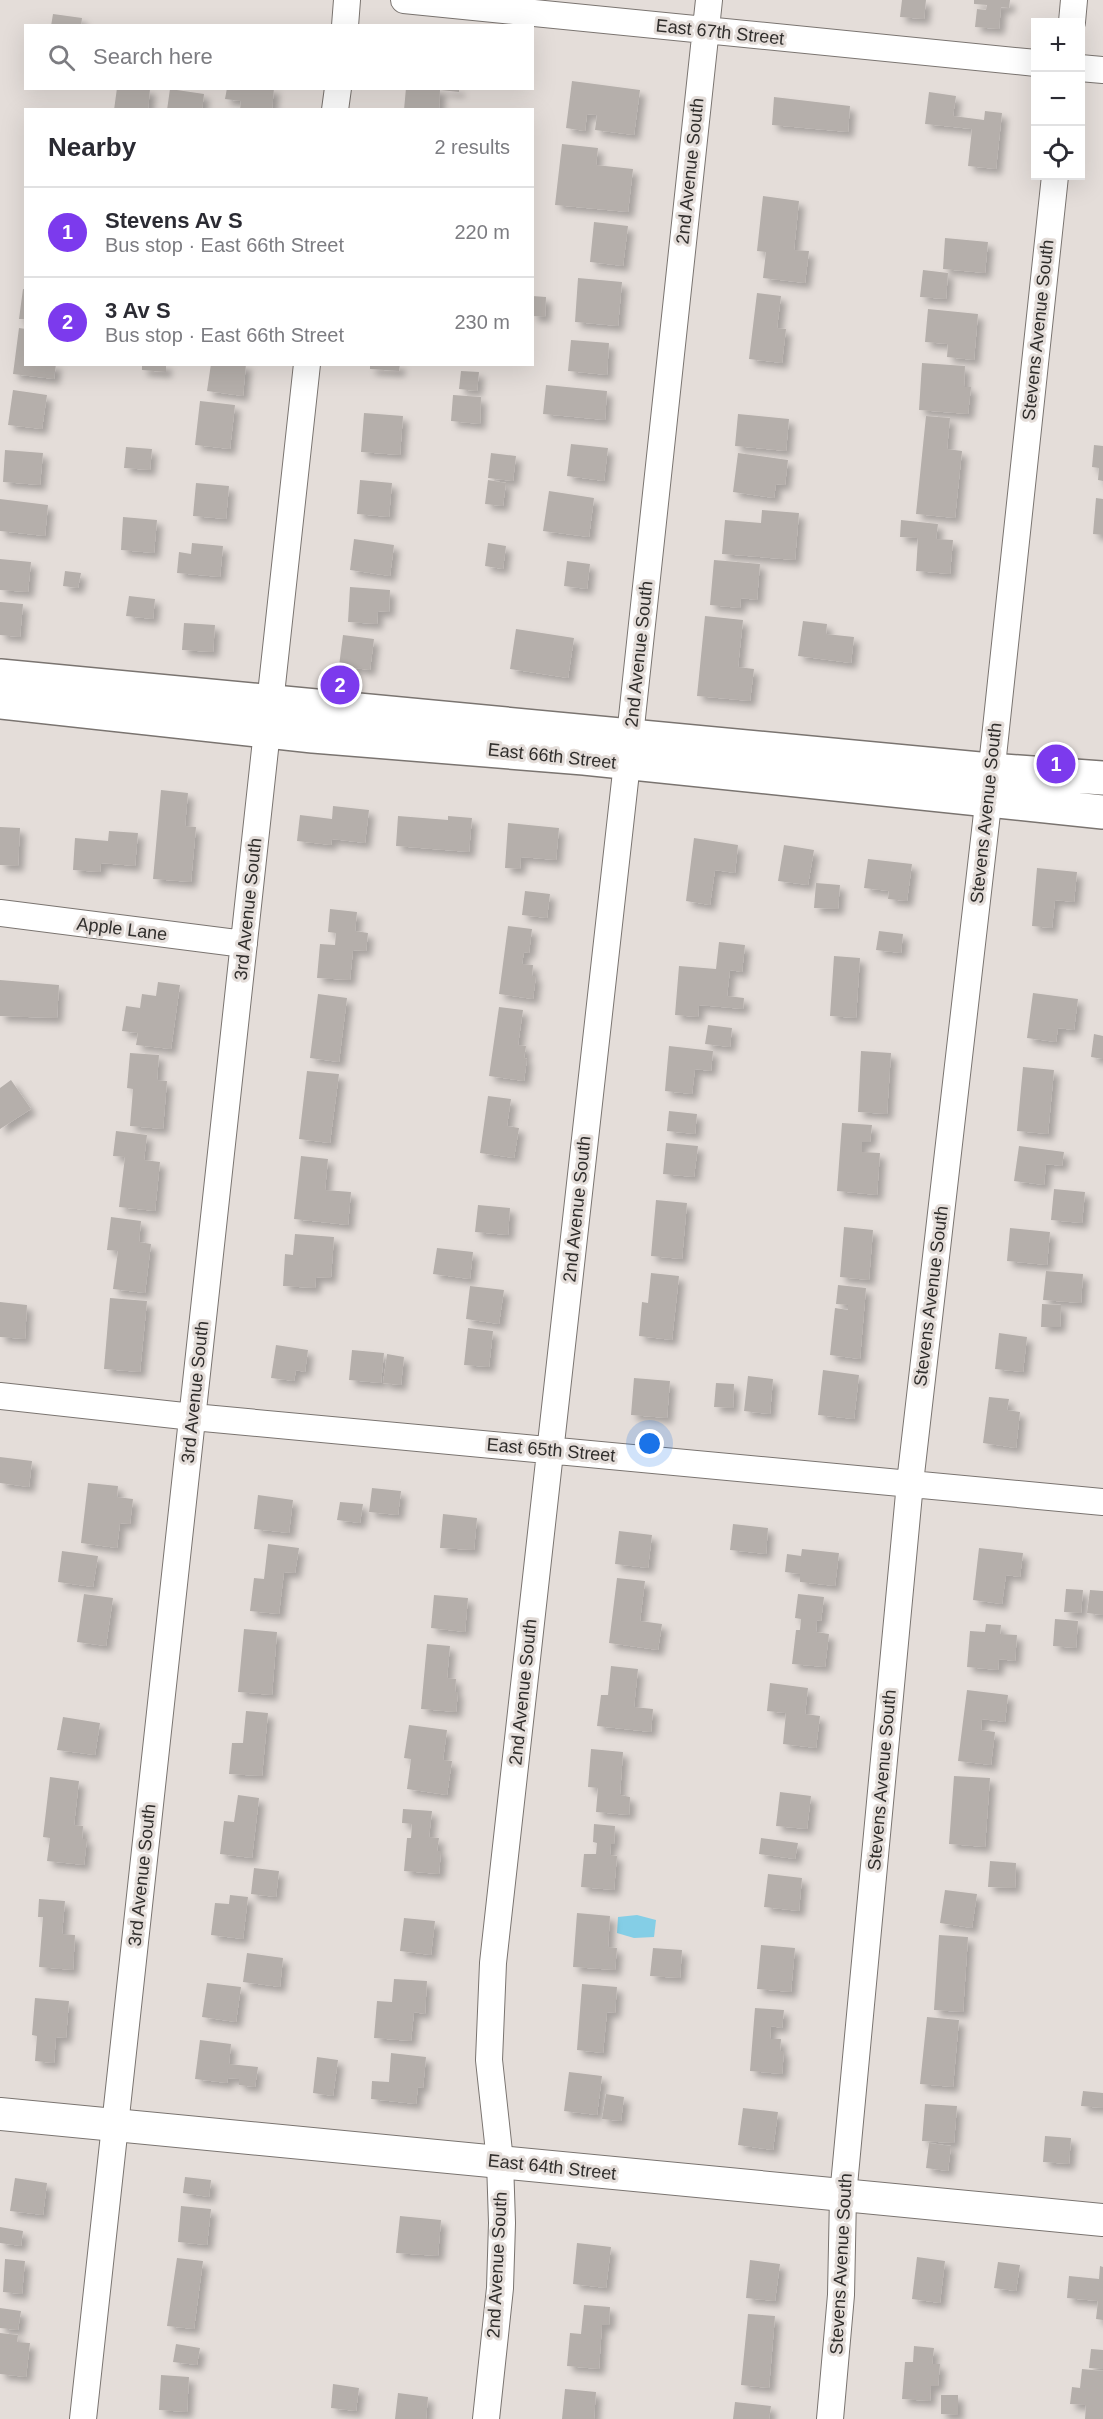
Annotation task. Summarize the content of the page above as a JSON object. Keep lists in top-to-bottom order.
{
  "streets": {
    "main road": ["East 66th Street"],
    "street": [
      "East 67th Street",
      "2nd Avenue South",
      "Stevens Avenue South",
      "3rd Avenue South",
      "Apple Lane",
      "East 65th Street",
      "East 64th Street"
    ]
  },
  "crossings": [
    ["East 67th Street", "2nd Avenue South"],
    ["2nd Avenue South", "East 66th Street"],
    ["2nd Avenue South", "East 65th Street"],
    ["2nd Avenue South", "East 64th Street"],
    ["Stevens Avenue South", "East 66th Street"],
    ["Stevens Avenue South", "East 65th Street"],
    ["Stevens Avenue South", "East 64th Street"],
    ["East 66th Street", "3rd Avenue South"],
    ["3rd Avenue South", "Apple Lane"],
    ["3rd Avenue South", "East 65th Street"],
    ["3rd Avenue South", "East 64th Street"]
  ],
  "page": {
    "map_buttons": ["+", "−"],
    "search": "Search here",
    "heading": ["Nearby", "2 results"],
    "list": [
      {
        "mark": "1",
        "name": "Stevens Av S",
        "note": "Bus stop · East 66th Street",
        "value": "220 m"
      },
      {
        "mark": "2",
        "name": "3 Av S",
        "note": "Bus stop · East 66th Street",
        "value": "230 m"
      }
    ],
    "pins": ["2", "1"]
  }
}
